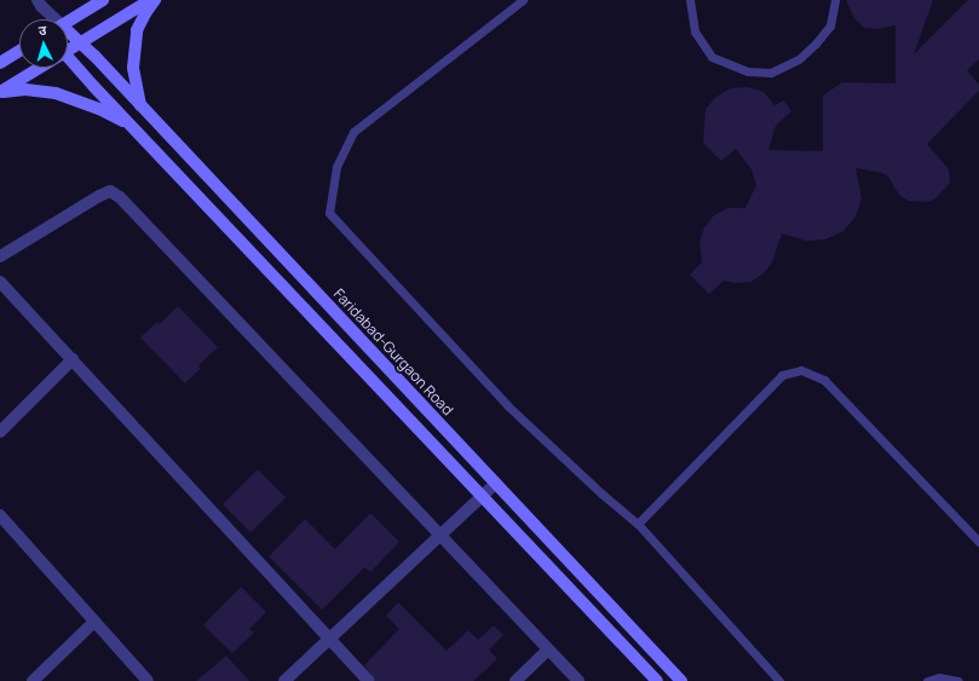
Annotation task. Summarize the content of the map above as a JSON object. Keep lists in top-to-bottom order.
{
  "streets": {
    "main road": ["Faridabad-Gurgaon Road"]
  },
  "north": "top"
}
